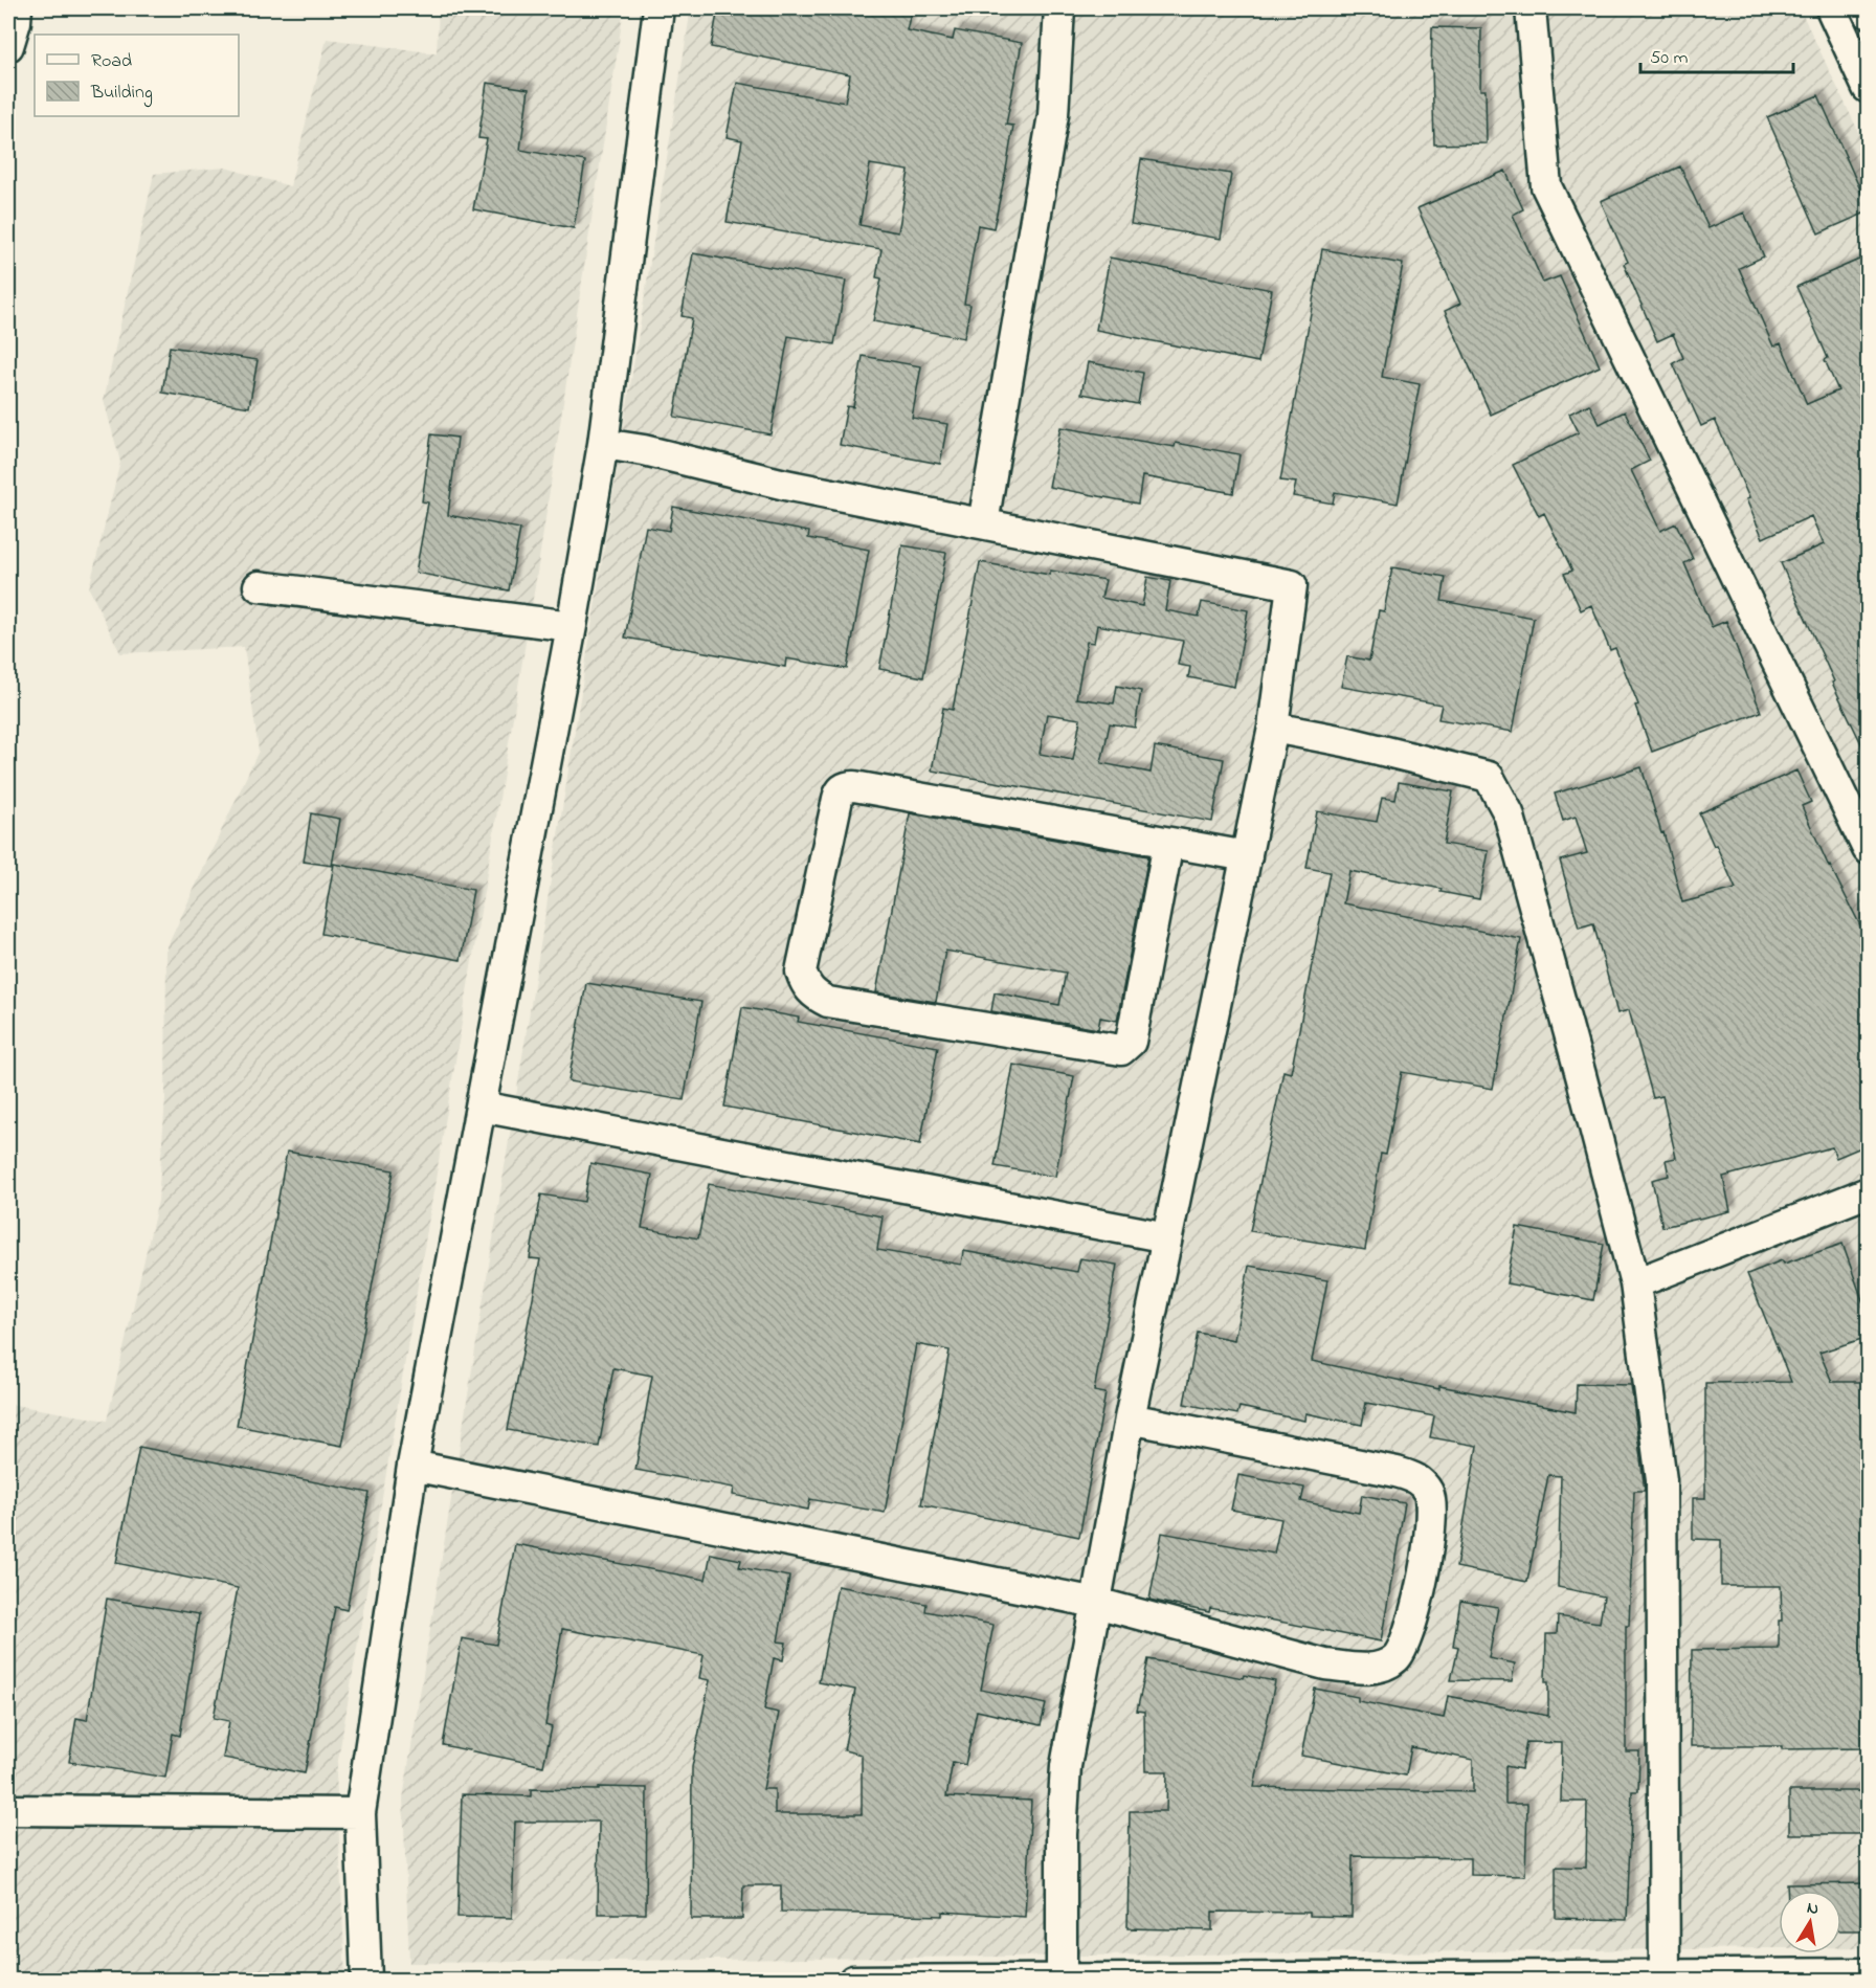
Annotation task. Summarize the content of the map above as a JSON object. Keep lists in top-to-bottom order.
{
  "legend": ["Road", "Building"],
  "scale_bar": "50 m",
  "north": "top"
}
